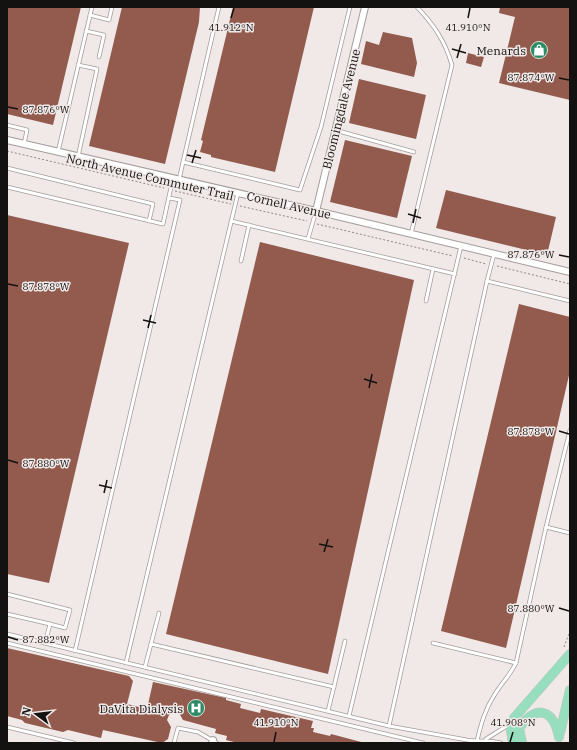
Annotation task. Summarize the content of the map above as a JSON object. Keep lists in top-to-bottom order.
{
  "streets": {
    "street": ["Bloomingdale Avenue", "Cornell Avenue"],
    "path": ["North Avenue Commuter Trail"]
  },
  "crossings": [
    ["Bloomingdale Avenue", "Cornell Avenue"]
  ],
  "places": {
    "shop": ["Menards"],
    "hospital": ["DaVita Dialysis"]
  },
  "north": "left",
  "coordinates": [
    "41.912°N",
    "41.910°N",
    "87.874°W",
    "87.876°W",
    "87.878°W",
    "87.880°W",
    "87.882°W",
    "41.908°N"
  ]
}
